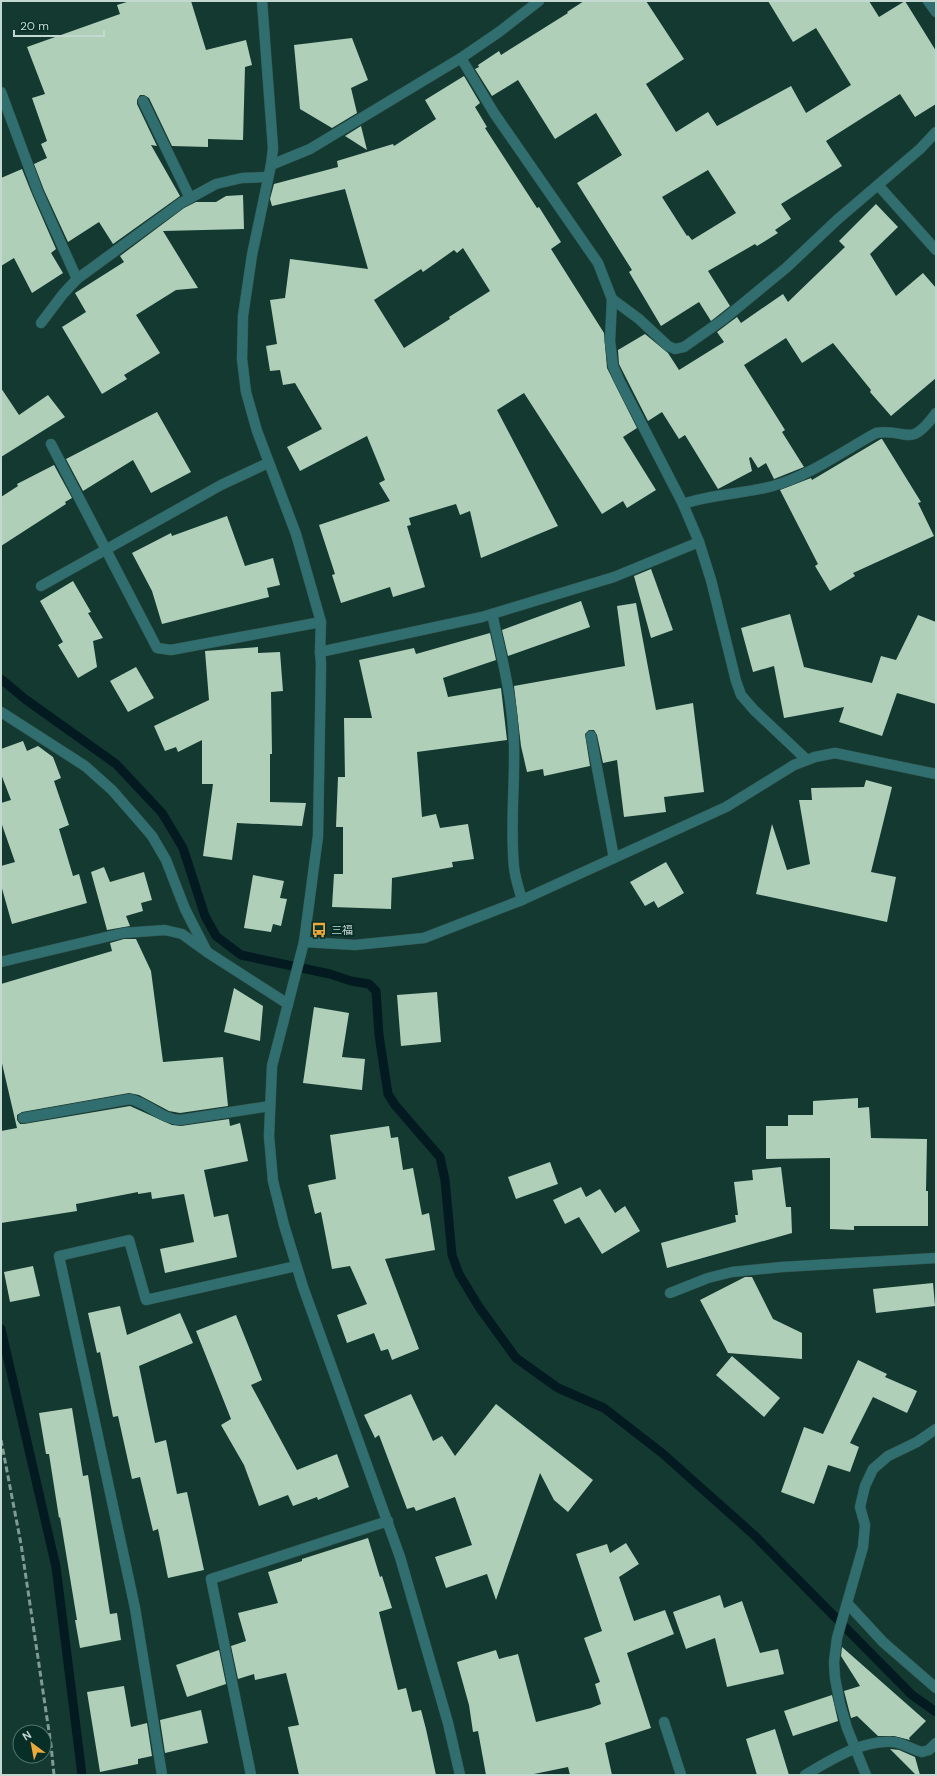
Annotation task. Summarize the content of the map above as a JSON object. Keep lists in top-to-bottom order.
{
  "places": {
    "bus stop": ["三福"]
  },
  "scale_bar": "20 m",
  "north": "top left"
}
